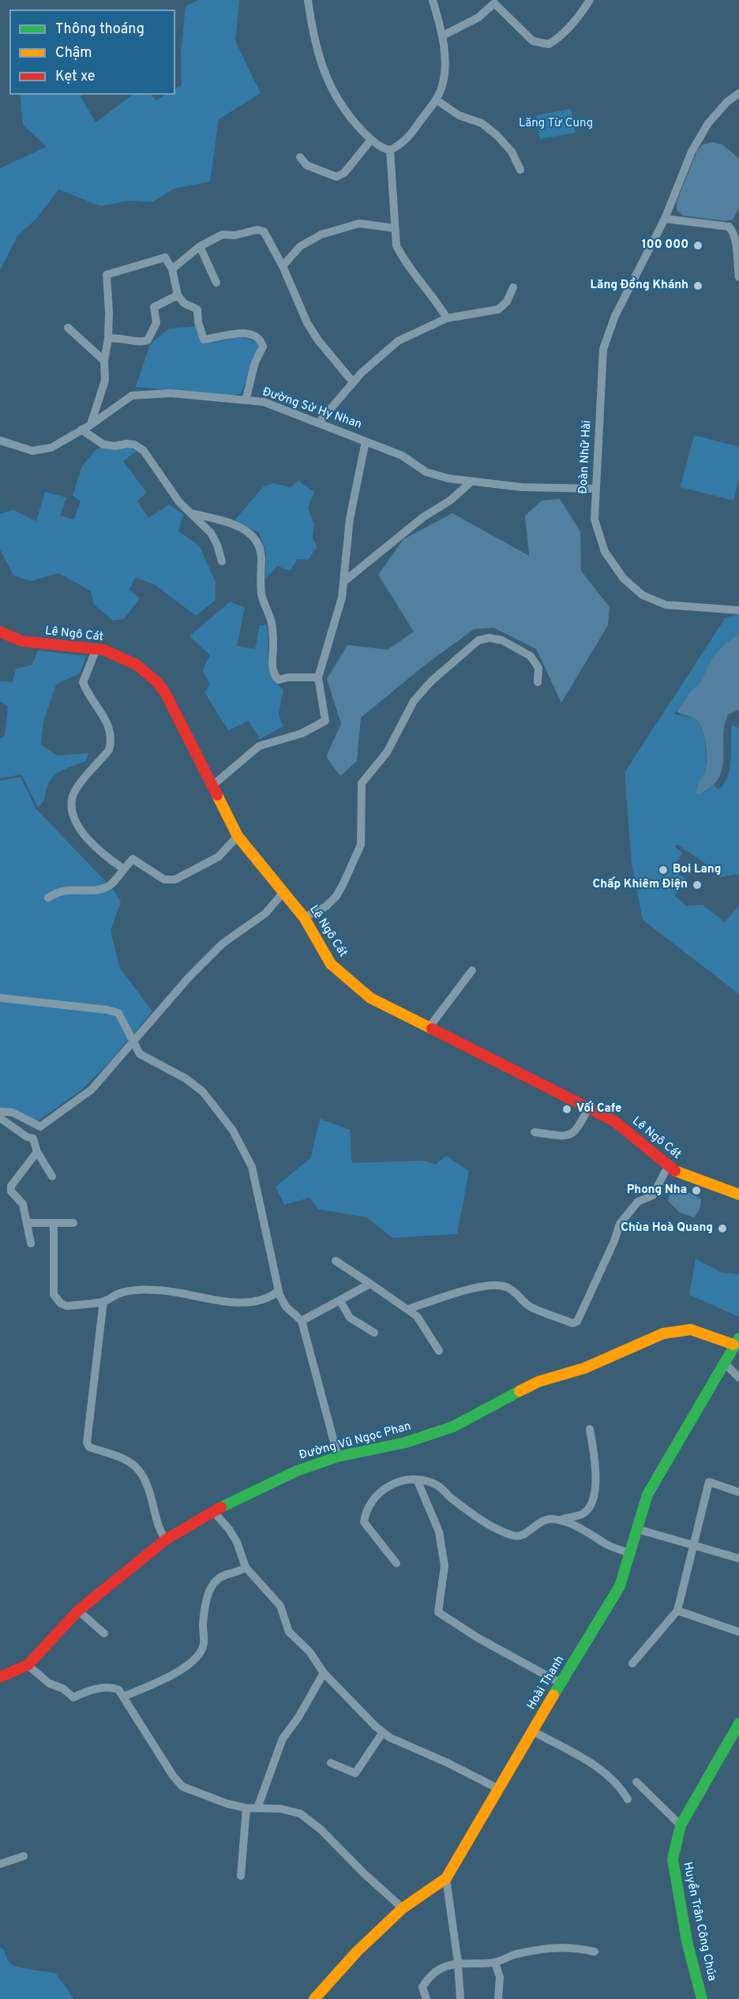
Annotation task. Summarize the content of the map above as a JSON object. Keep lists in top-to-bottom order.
{
  "streets": {
    "street": [
      "Đường Sử Hy Nhan",
      "Đoàn Nhữ Hài",
      "Lê Ngô Cát",
      "Đường Vũ Ngọc Phan",
      "Hoài Thanh",
      "Huyền Trân Công Chúa"
    ]
  },
  "crossings": [
    ["Đường Sử Hy Nhan", "Đoàn Nhữ Hài"],
    ["Đường Vũ Ngọc Phan", "Hoài Thanh"]
  ],
  "parks": ["Lăng Từ Cung"],
  "places": [
    "100 000",
    "Lăng Đồng Khánh",
    "Boi Lang",
    "Chấp Khiêm Điện",
    "Vối Cafe",
    "Phong Nha",
    "Chùa Hoà Quang"
  ],
  "legend": ["Thông thoáng", "Chậm", "Kẹt xe"]
}
